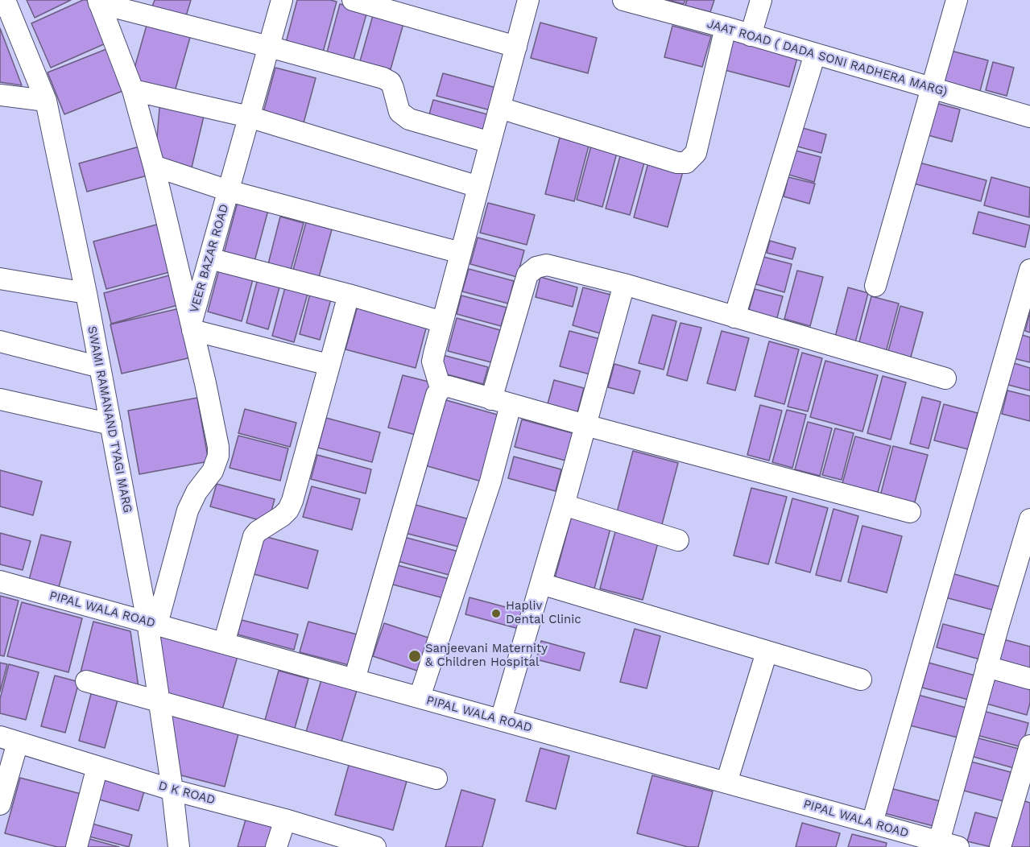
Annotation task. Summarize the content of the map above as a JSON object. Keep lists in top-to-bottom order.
{
  "streets": {
    "street": [
      "JAAT ROAD ( DADA SONI RADHERA MARG)",
      "VEER BAZAR ROAD",
      "SWAMI RAMANAND TYAGI MARG",
      "PIPAL WALA ROAD",
      "D K ROAD"
    ]
  },
  "crossings": [
    ["VEER BAZAR ROAD", "SWAMI RAMANAND TYAGI MARG"],
    ["VEER BAZAR ROAD", "PIPAL WALA ROAD"],
    ["SWAMI RAMANAND TYAGI MARG", "PIPAL WALA ROAD"],
    ["SWAMI RAMANAND TYAGI MARG", "D K ROAD"]
  ],
  "places": ["Hapliv Dental Clinic", "Sanjeevani Maternity & Children Hospital"]
}
